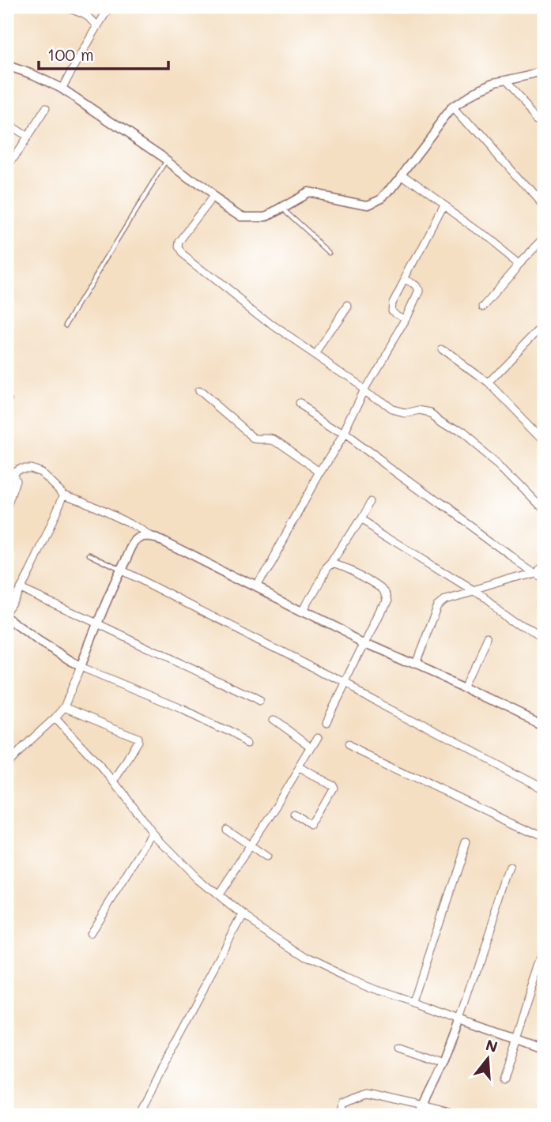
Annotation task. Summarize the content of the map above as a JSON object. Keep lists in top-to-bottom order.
{
  "scale_bar": "100 m",
  "north": "top"
}
